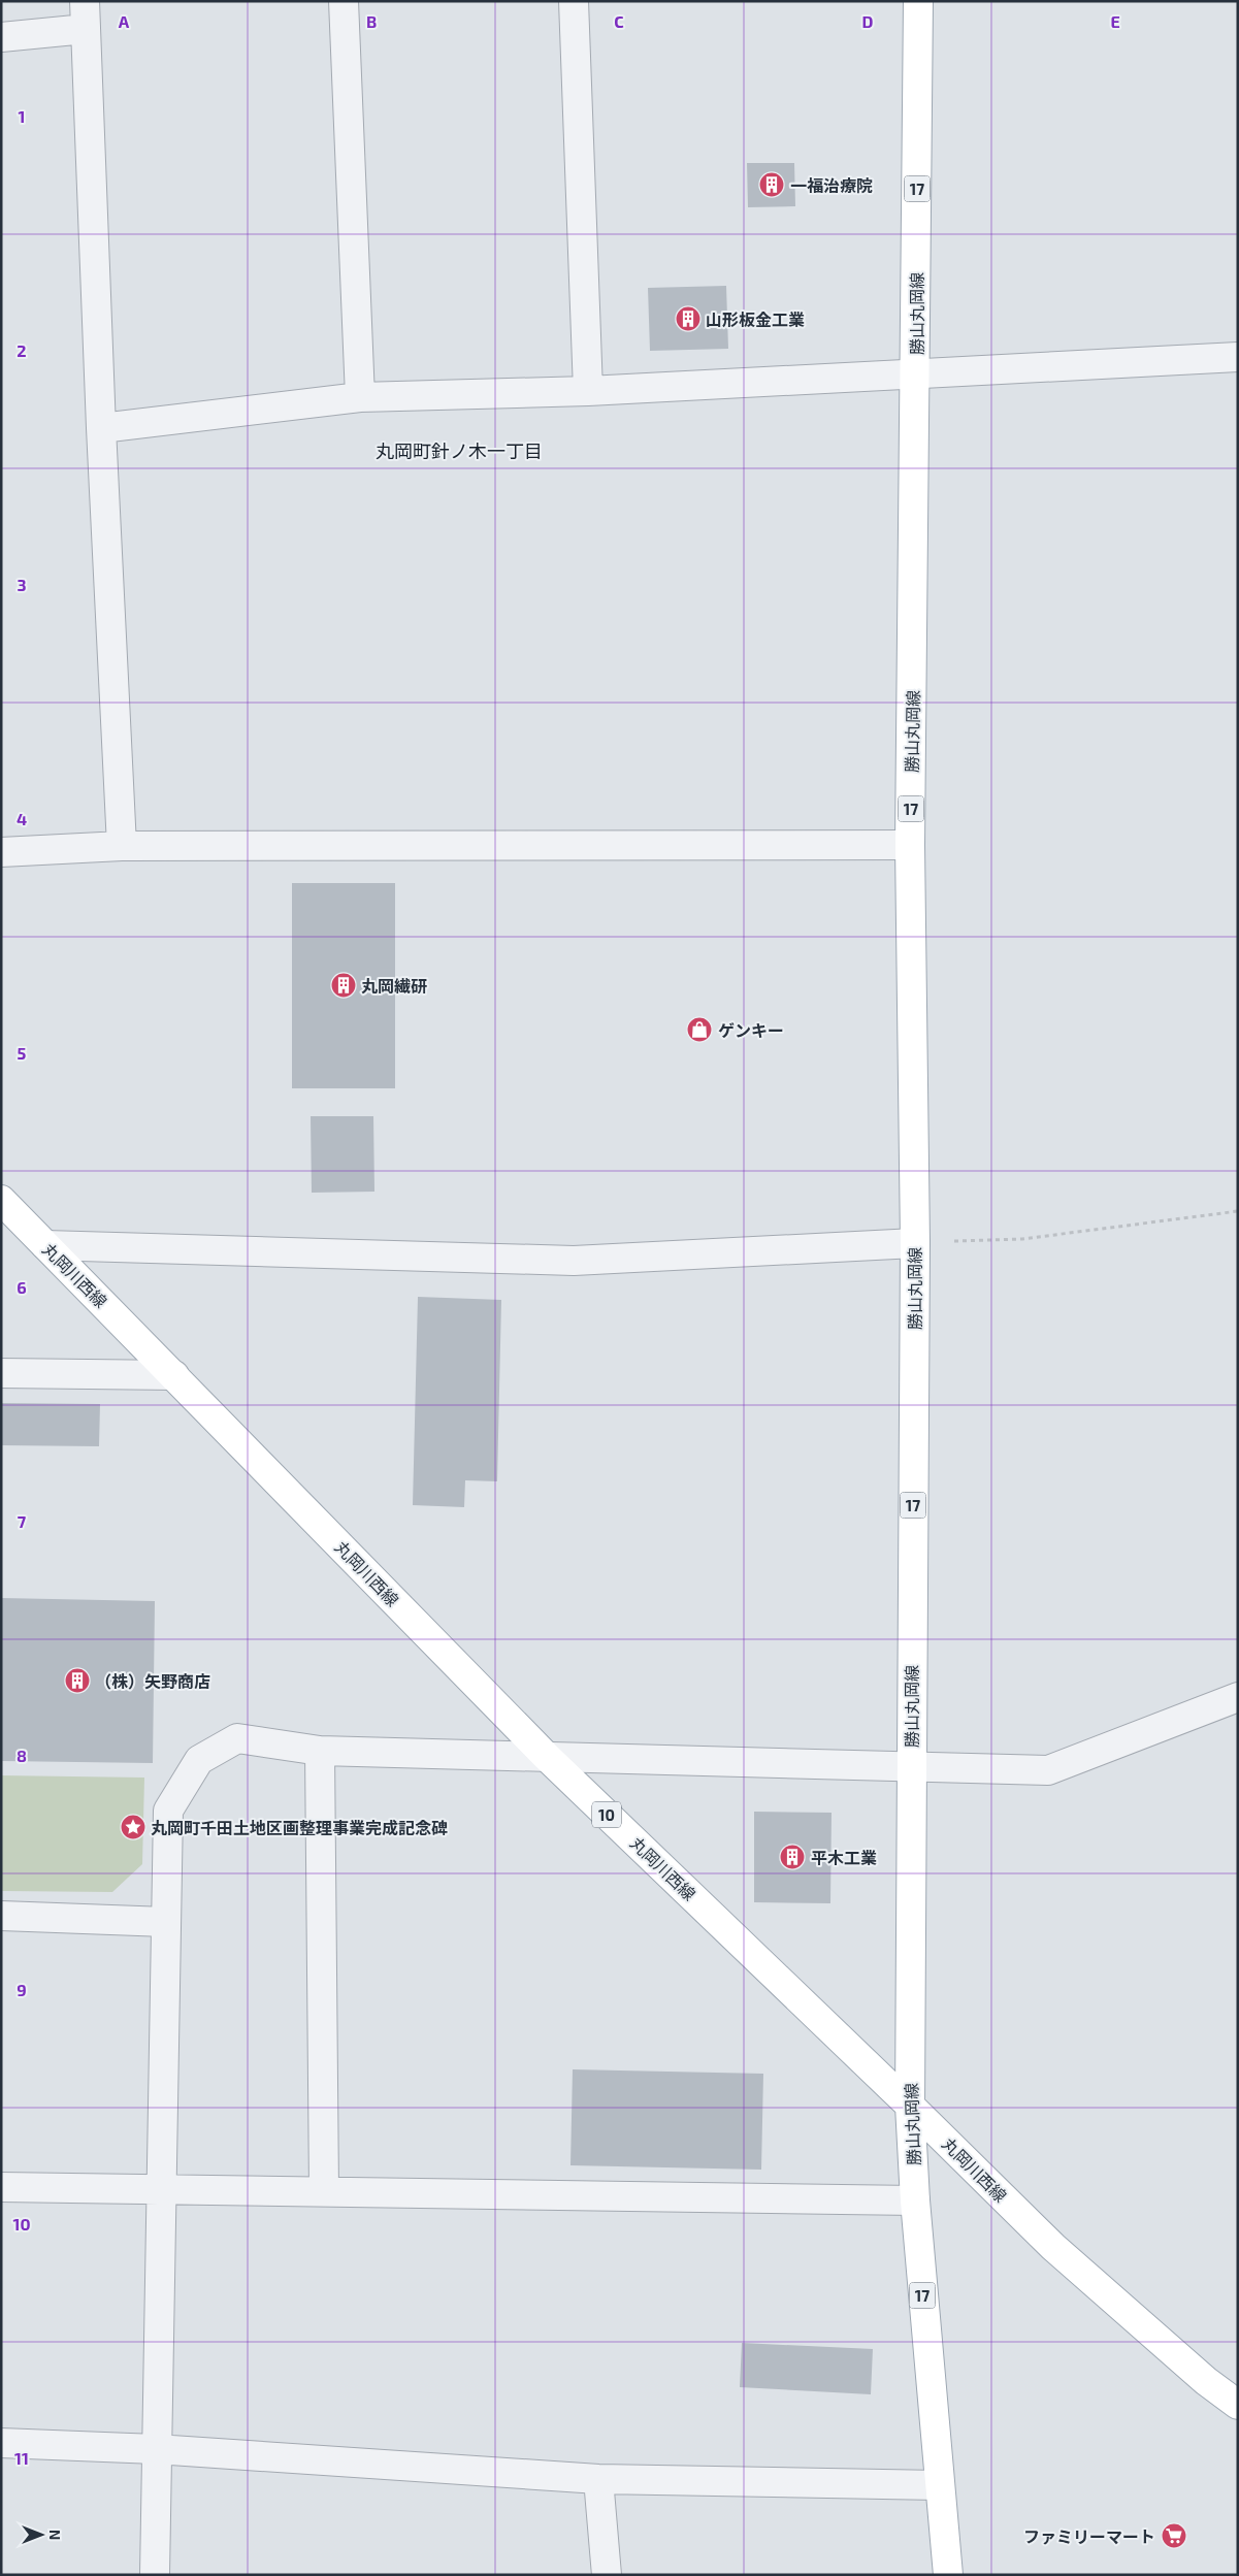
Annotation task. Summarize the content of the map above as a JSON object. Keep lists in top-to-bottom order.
{
  "streets": {
    "main road": [
      "17",
      "勝山丸岡線",
      "丸岡川西線",
      "10"
    ]
  },
  "crossings": [
    ["勝山丸岡線", "丸岡川西線"]
  ],
  "districts": ["丸岡町針ノ木一丁目"],
  "places": {
    "building": [
      "一福治療院",
      "山形板金工業",
      "丸岡繊研",
      "（株）矢野商店",
      "平木工業"
    ],
    "shop": ["ゲンキー"],
    "place": ["丸岡町千田土地区画整理事業完成記念碑"],
    "supermarket": ["ファミリーマート"]
  },
  "north": "right",
  "grid": {
    "columns": [
      "A",
      "B",
      "C",
      "D",
      "E"
    ],
    "rows": [
      "1",
      "2",
      "3",
      "4",
      "5",
      "6",
      "7",
      "8",
      "9",
      "10",
      "11"
    ]
  }
}
